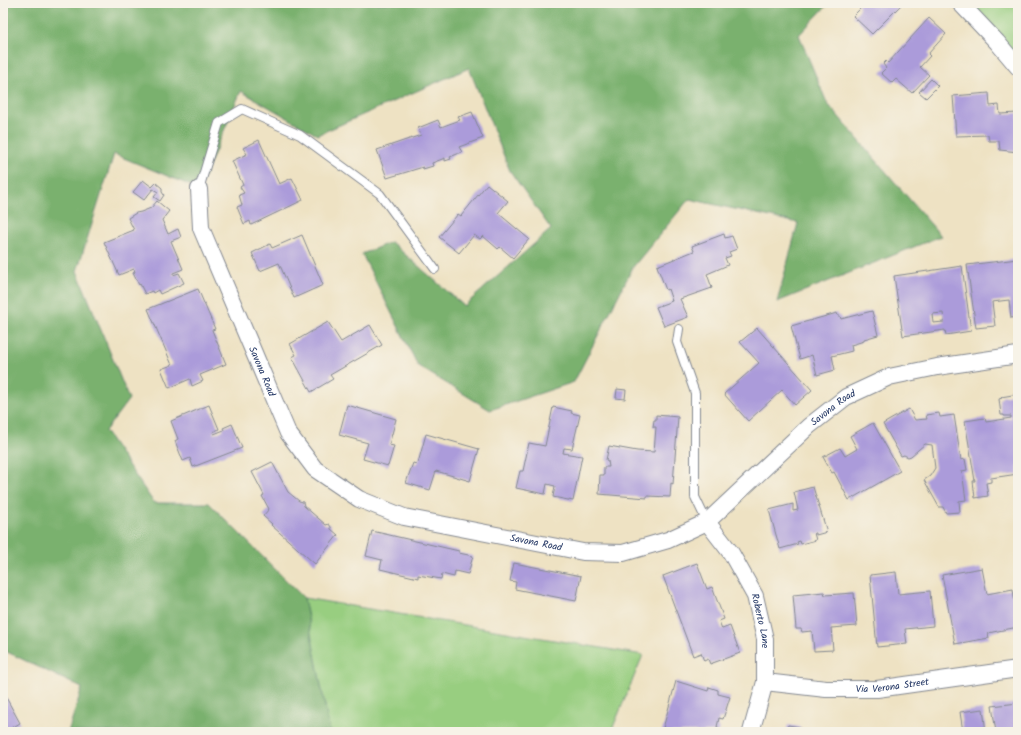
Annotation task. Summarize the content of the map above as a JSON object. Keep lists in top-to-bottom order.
{
  "streets": {
    "street": ["Savona Road", "Roberto Lane", "Via Verona Street"]
  },
  "crossings": [
    ["Savona Road", "Roberto Lane"],
    ["Roberto Lane", "Via Verona Street"]
  ]
}
